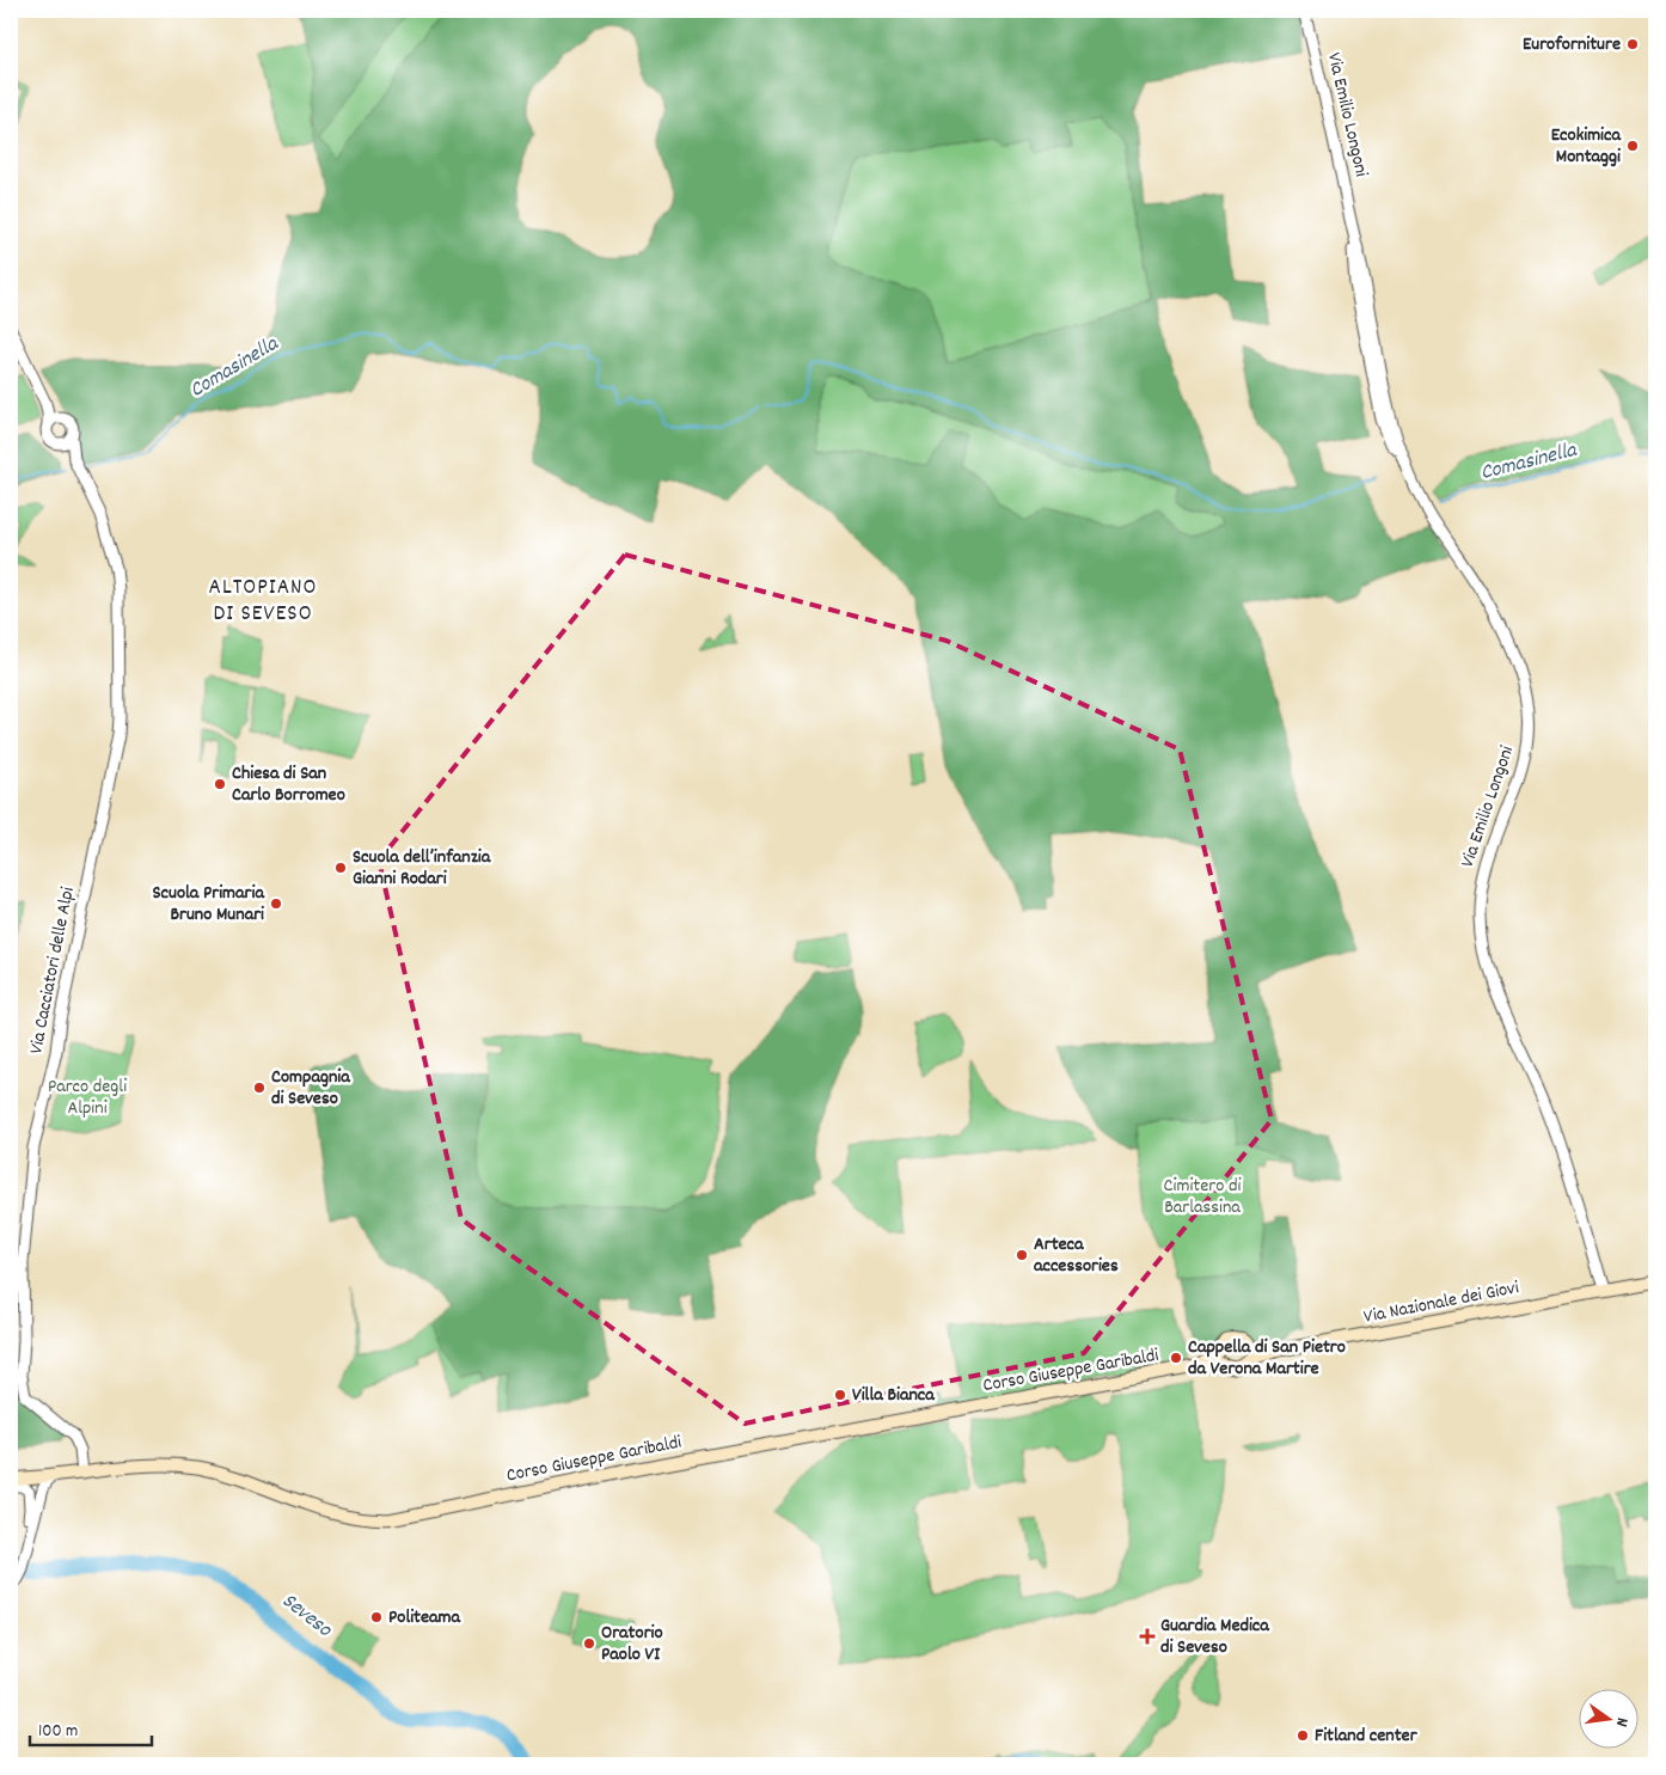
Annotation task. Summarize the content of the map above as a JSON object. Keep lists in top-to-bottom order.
{
  "streets": {
    "main road": ["Via Nazionale dei Giovi", "Corso Giuseppe Garibaldi"],
    "street": ["Via Emilio Longoni", "Via Cacciatori delle Alpi"]
  },
  "crossings": [
    ["Via Emilio Longoni", "Via Nazionale dei Giovi"],
    ["Via Cacciatori delle Alpi", "Corso Giuseppe Garibaldi"],
    ["Via Nazionale dei Giovi", "Corso Giuseppe Garibaldi"]
  ],
  "districts": ["ALTOPIANO DI SEVESO"],
  "water": ["Comasinella", "Seveso"],
  "parks": ["Parco degli Alpini", "Cimitero di Barlassina"],
  "places": {
    "other": [
      "Euroforniture",
      "Ecokimica Montaggi",
      "Chiesa di San Carlo Borromeo",
      "Scuola dell’infanzia Gianni Rodari",
      "Scuola Primaria Bruno Munari",
      "Compagnia di Seveso",
      "Arteca accessories",
      "Cappella di San Pietro da Verona Martire",
      "Villa Bianca",
      "Politeama",
      "Oratorio Paolo VI",
      "Fitland center"
    ],
    "health": ["Guardia Medica di Seveso"]
  },
  "scale_bar": "100 m",
  "north": "right"
}
